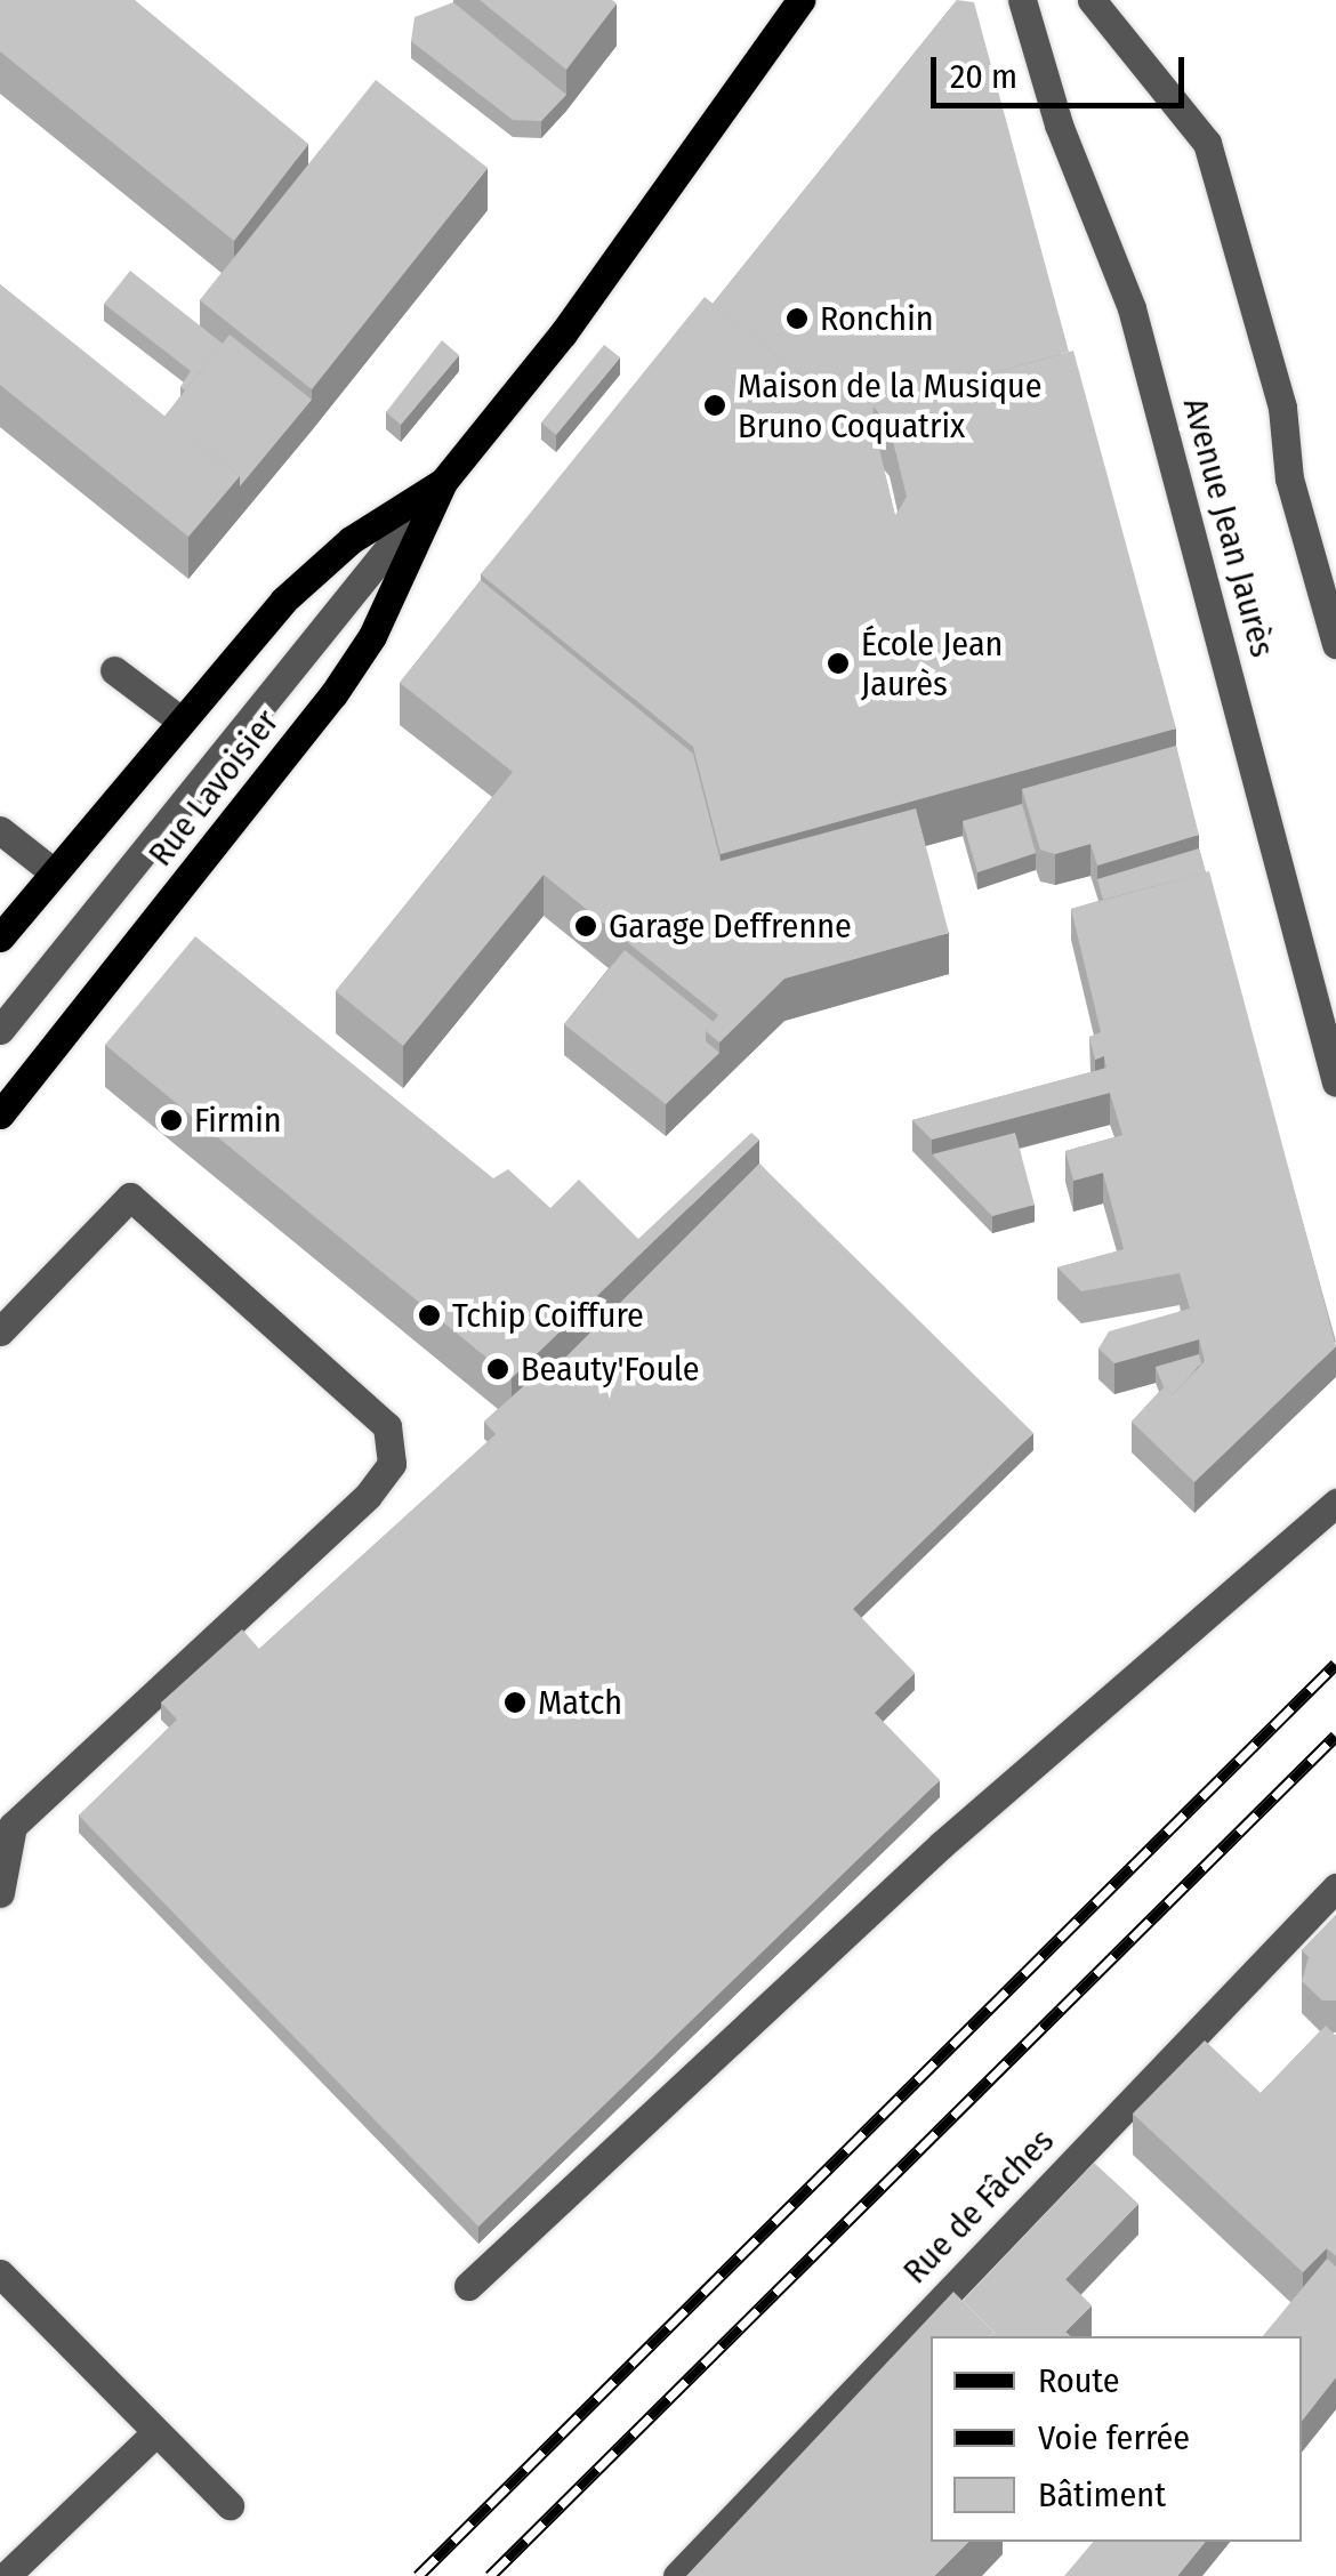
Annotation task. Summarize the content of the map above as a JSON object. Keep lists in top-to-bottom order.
{
  "streets": {
    "main road": ["Rue Lavoisier"],
    "street": ["Avenue Jean Jaurès", "Rue de Fâches"]
  },
  "places": [
    "Ronchin",
    "Maison de la Musique Bruno Coquatrix",
    "École Jean Jaurès",
    "Garage Deffrenne",
    "Firmin",
    "Tchip Coiffure",
    "Beauty'Foule",
    "Match"
  ],
  "legend": ["Route", "Voie ferrée", "Bâtiment"],
  "scale_bar": "20 m"
}
